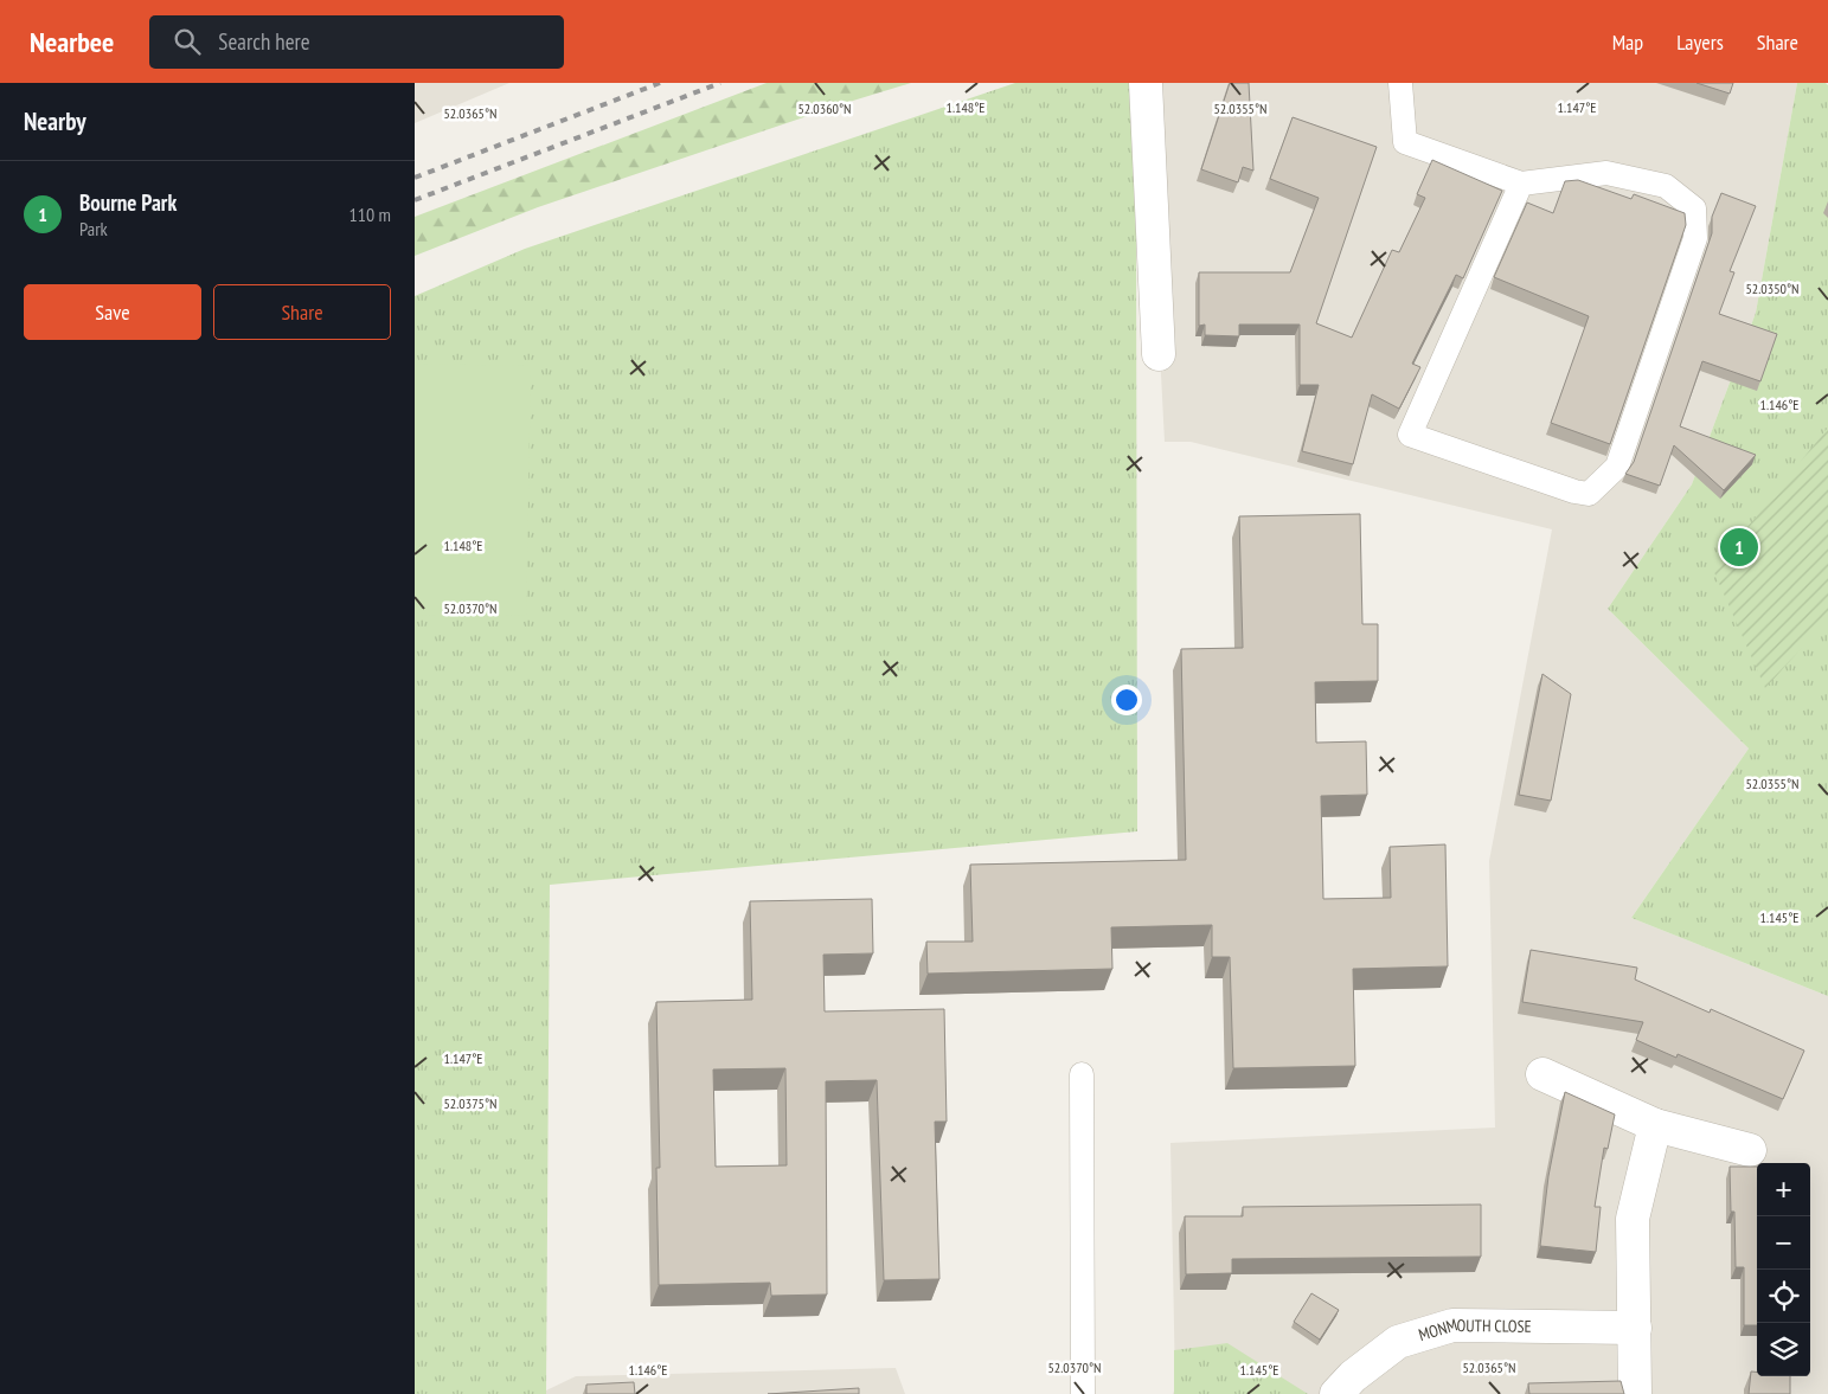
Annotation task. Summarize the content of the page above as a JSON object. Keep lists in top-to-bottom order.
{
  "streets": {
    "street": ["MONMOUTH CLOSE"]
  },
  "page": {
    "header": "Nearbee",
    "search": "Search here",
    "nav": ["Map", "Layers", "Share"],
    "heading": "Nearby",
    "list": [
      {
        "mark": "1",
        "name": "Bourne Park",
        "note": "Park",
        "value": "110 m"
      }
    ],
    "buttons": ["Save", "Share"],
    "pins": "1",
    "map_buttons": ["+", "−"]
  },
  "coordinates": [
    "1.148°E",
    "1.147°E",
    "52.0360°N",
    "52.0355°N",
    "52.0365°N",
    "52.0350°N",
    "1.146°E",
    "52.0370°N",
    "1.145°E",
    "52.0375°N"
  ]
}
